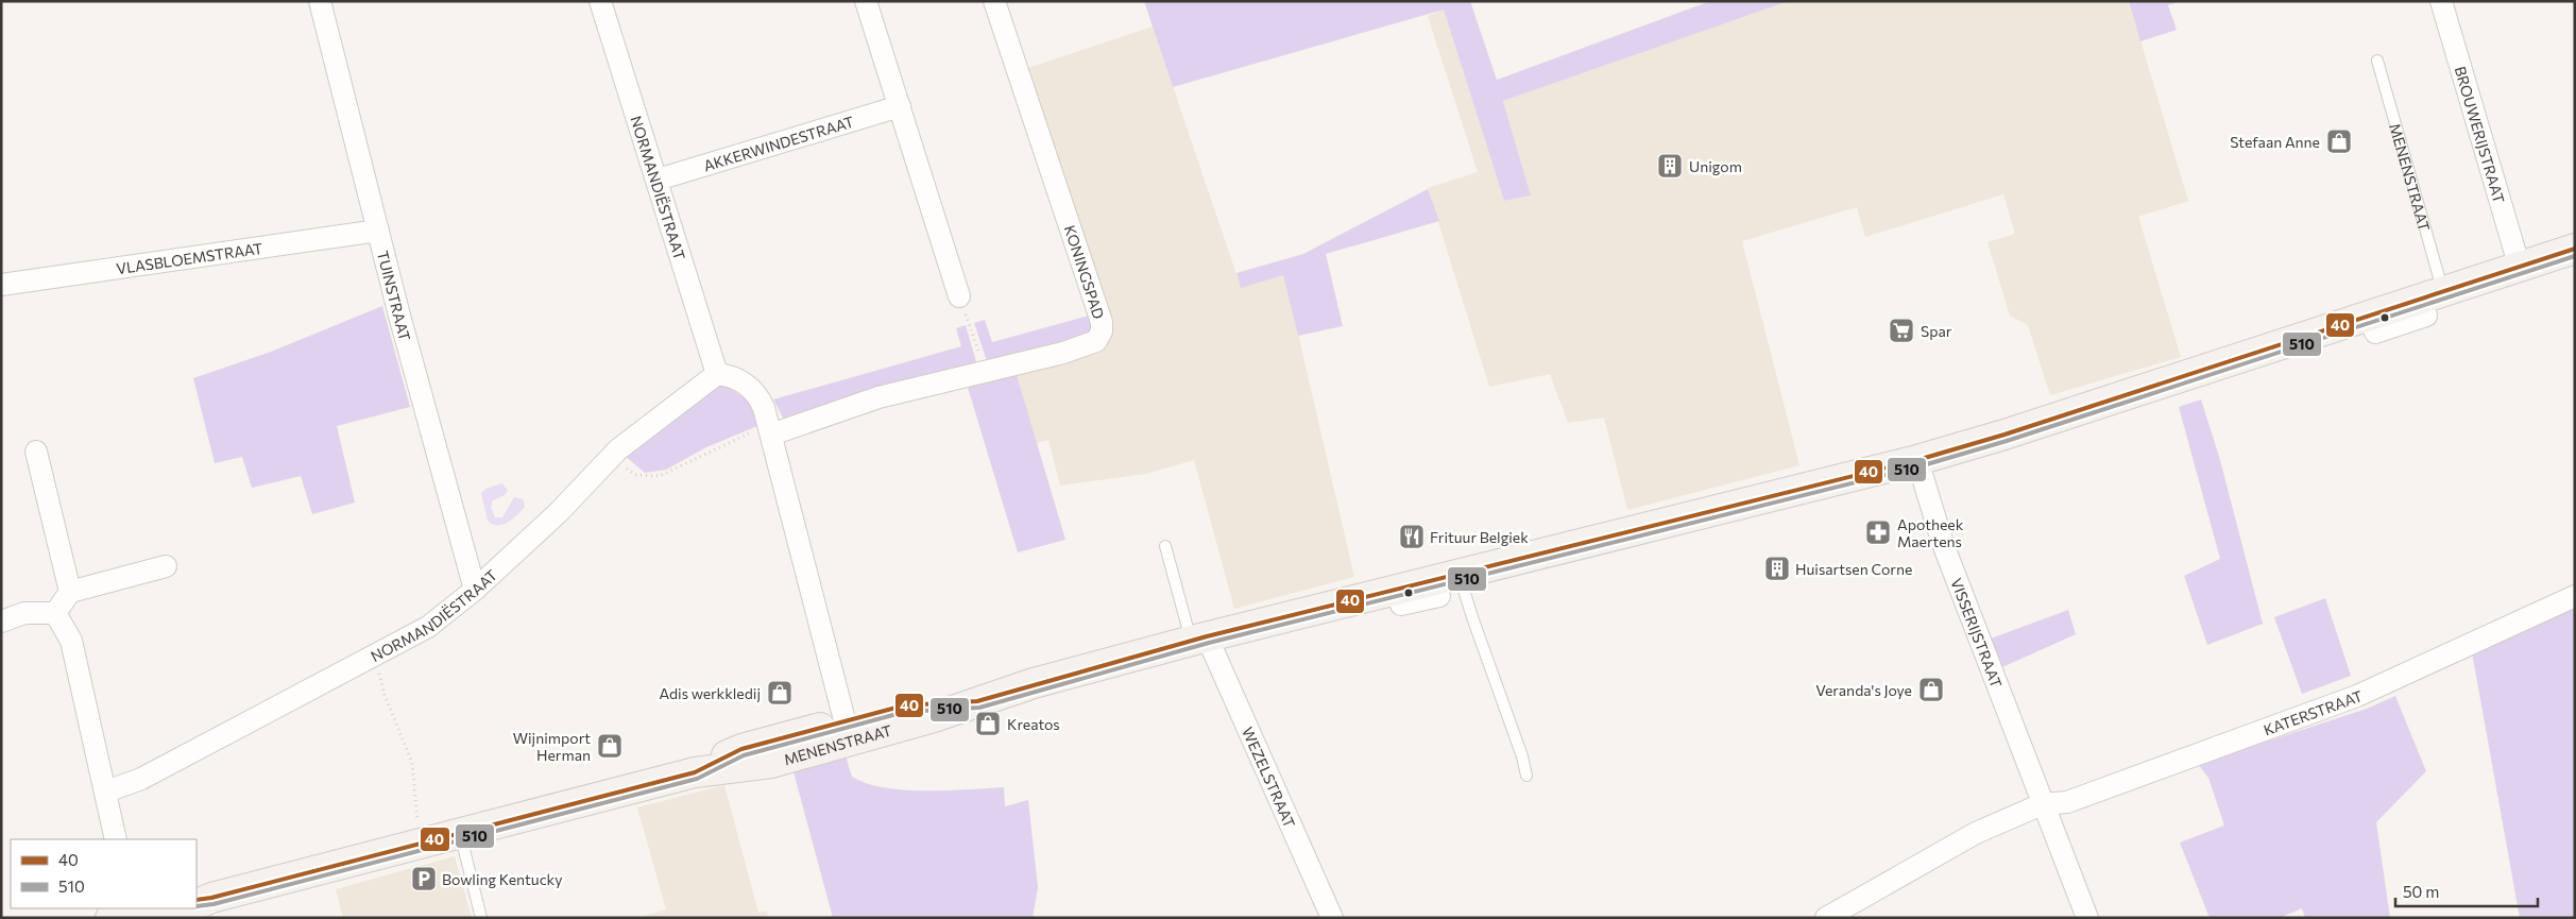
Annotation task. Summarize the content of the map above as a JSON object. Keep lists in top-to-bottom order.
{
  "streets": {
    "main road": ["MENENSTRAAT"],
    "street": [
      "BROUWERIJSTRAAT",
      "AKKERWINDESTRAAT",
      "NORMANDIËSTRAAT",
      "VLASBLOEMSTRAAT",
      "KONINGSPAD",
      "TUINSTRAAT",
      "VISSERIJSTRAAT",
      "KATERSTRAAT",
      "WEZELSTRAAT"
    ]
  },
  "crossings": [
    ["BROUWERIJSTRAAT", "MENENSTRAAT"],
    ["AKKERWINDESTRAAT", "NORMANDIËSTRAAT"],
    ["MENENSTRAAT", "VISSERIJSTRAAT"],
    ["MENENSTRAAT", "WEZELSTRAAT"],
    ["NORMANDIËSTRAAT", "TUINSTRAAT"],
    ["VLASBLOEMSTRAAT", "TUINSTRAAT"],
    ["VISSERIJSTRAAT", "KATERSTRAAT"]
  ],
  "places": {
    "shop": [
      "Stefaan Anne",
      "Veranda's Joye",
      "Adis werkkledij",
      "Kreatos",
      "Wijnimport Herman"
    ],
    "building": ["Unigom", "Huisartsen Corne"],
    "supermarket": ["Spar"],
    "pharmacy": ["Apotheek Maertens"],
    "restaurant": ["Frituur Belgiek"],
    "parking": ["Bowling Kentucky"]
  },
  "lines": ["transit line 40", "transit line 510"],
  "legend": ["40", "510"],
  "scale_bar": "50 m"
}
